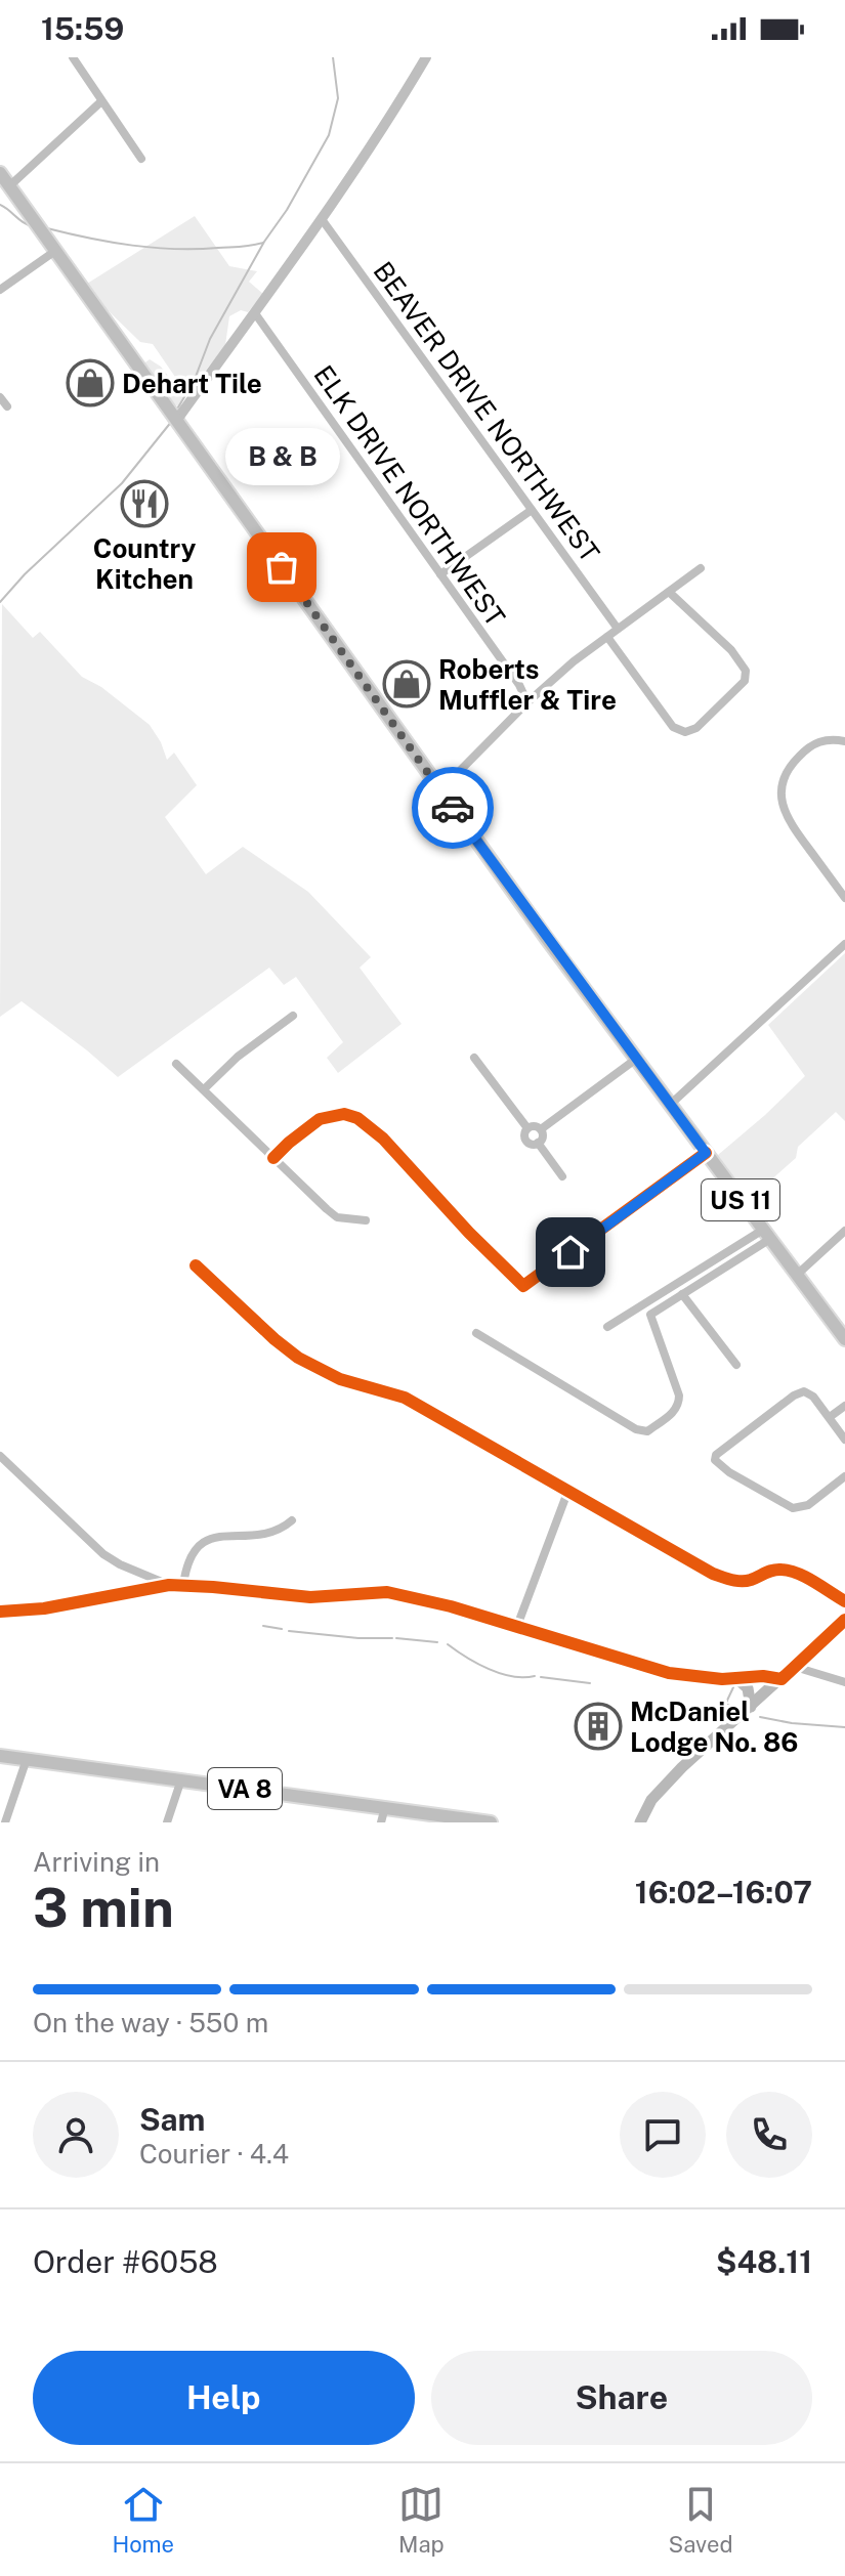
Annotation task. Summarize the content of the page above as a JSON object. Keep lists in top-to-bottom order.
{
  "streets": {
    "main road": ["US 11", "VA 8"],
    "street": ["BEAVER DRIVE NORTHWEST", "ELK DRIVE NORTHWEST"]
  },
  "places": {
    "shop": ["Dehart Tile", "Roberts Muffler & Tire"],
    "restaurant": ["Country Kitchen"],
    "other": ["B & B"],
    "building": ["McDaniel Lodge No. 86"]
  },
  "page": {
    "status": "15:59",
    "bubble": "B & B",
    "heading": ["3 min", "Arriving in", "16:02–16:07"],
    "panel": [
      "Sam",
      "Courier · 4.4",
      "Order #6058",
      "$48.11"
    ],
    "bar": "On the way · 550 m",
    "buttons": ["Help", "Share"],
    "tabs": ["Home", "Map", "Saved"]
  }
}
